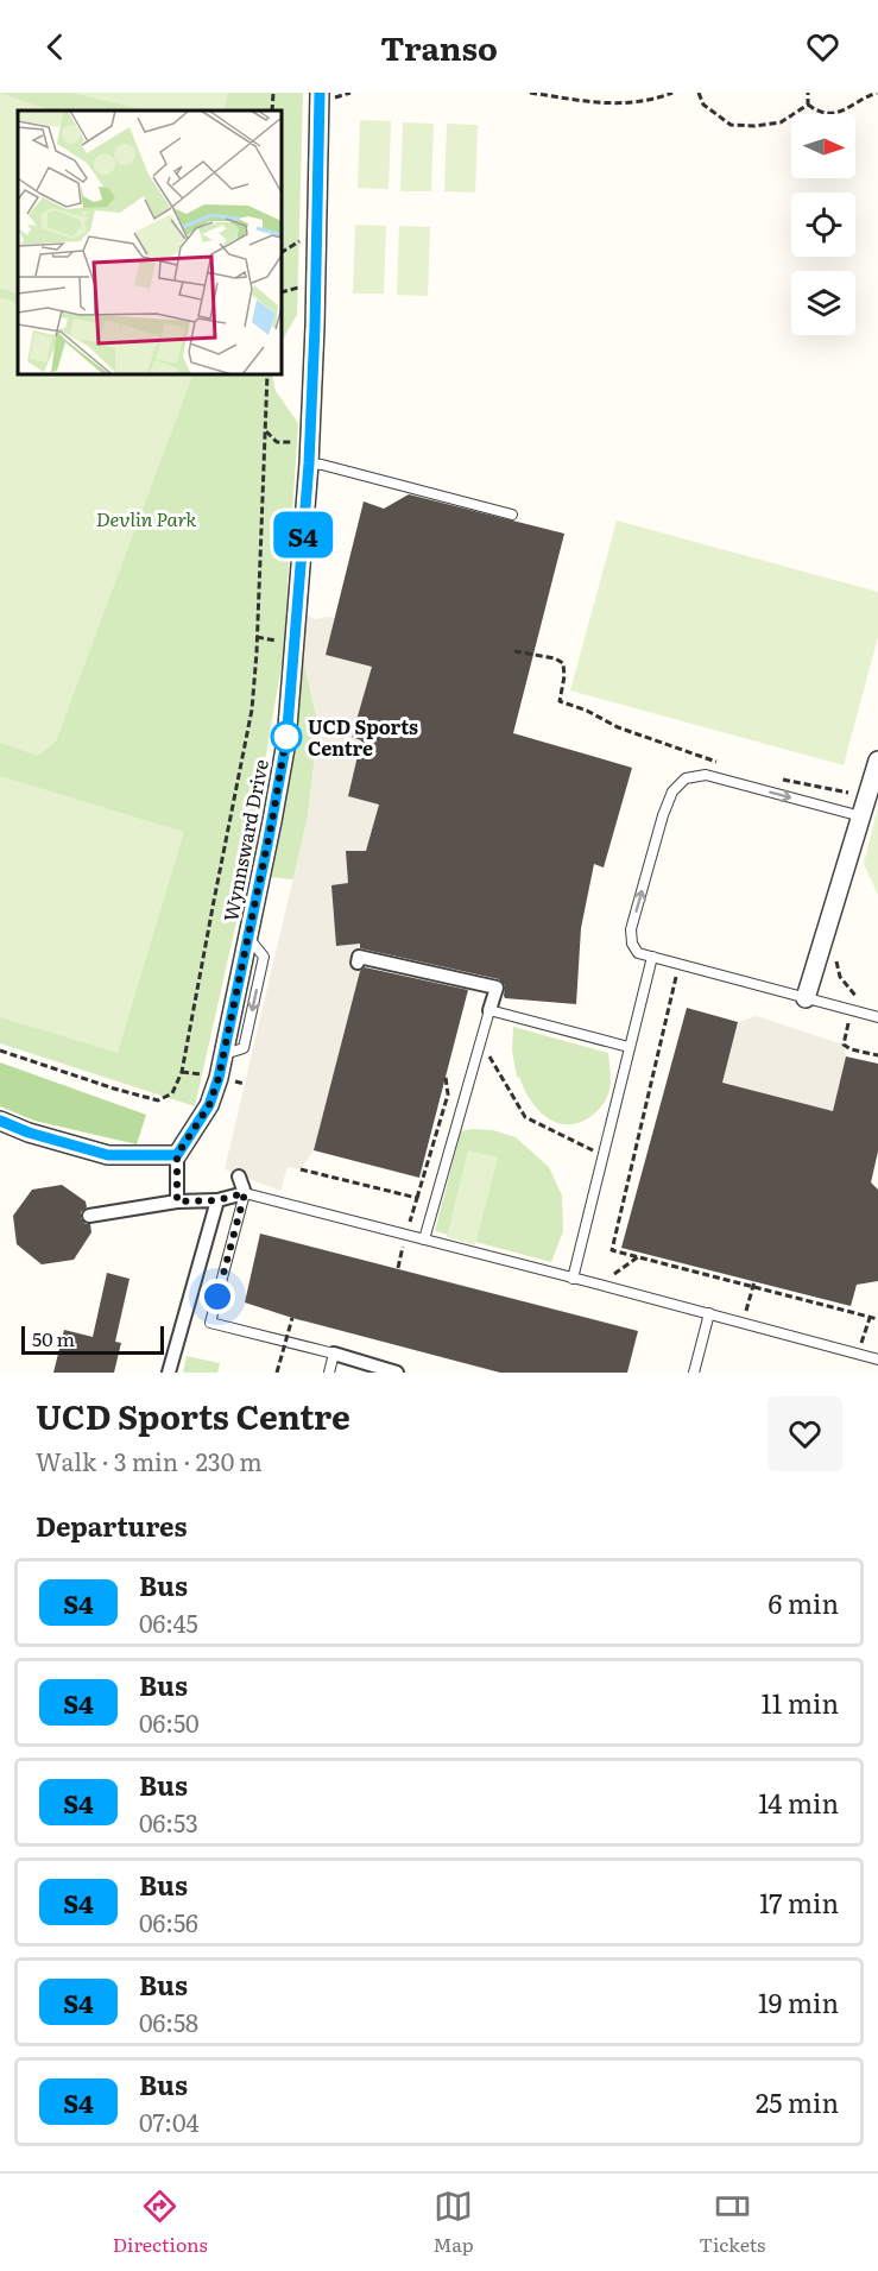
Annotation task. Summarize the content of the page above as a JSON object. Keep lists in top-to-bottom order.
{
  "streets": {
    "street": ["Wynnsward Drive"]
  },
  "parks": ["Devlin Park"],
  "places": ["UCD Sports Centre"],
  "lines": ["bus line S4"],
  "scale_bar": "50 m",
  "north": "right",
  "page": {
    "header": "Transo",
    "on_map": "S4",
    "scale": "50 m",
    "heading": [
      ["UCD Sports Centre", "Walk · 3 min · 230 m"],
      "Departures"
    ],
    "list": [
      {
        "mark": "S4",
        "name": "Bus",
        "note": "06:45",
        "value": "6 min"
      },
      {
        "mark": "S4",
        "name": "Bus",
        "note": "06:50",
        "value": "11 min"
      },
      {
        "mark": "S4",
        "name": "Bus",
        "note": "06:53",
        "value": "14 min"
      },
      {
        "mark": "S4",
        "name": "Bus",
        "note": "06:56",
        "value": "17 min"
      },
      {
        "mark": "S4",
        "name": "Bus",
        "note": "06:58",
        "value": "19 min"
      },
      {
        "mark": "S4",
        "name": "Bus",
        "note": "07:04",
        "value": "25 min"
      }
    ],
    "tabs": ["Directions", "Map", "Tickets"]
  }
}
